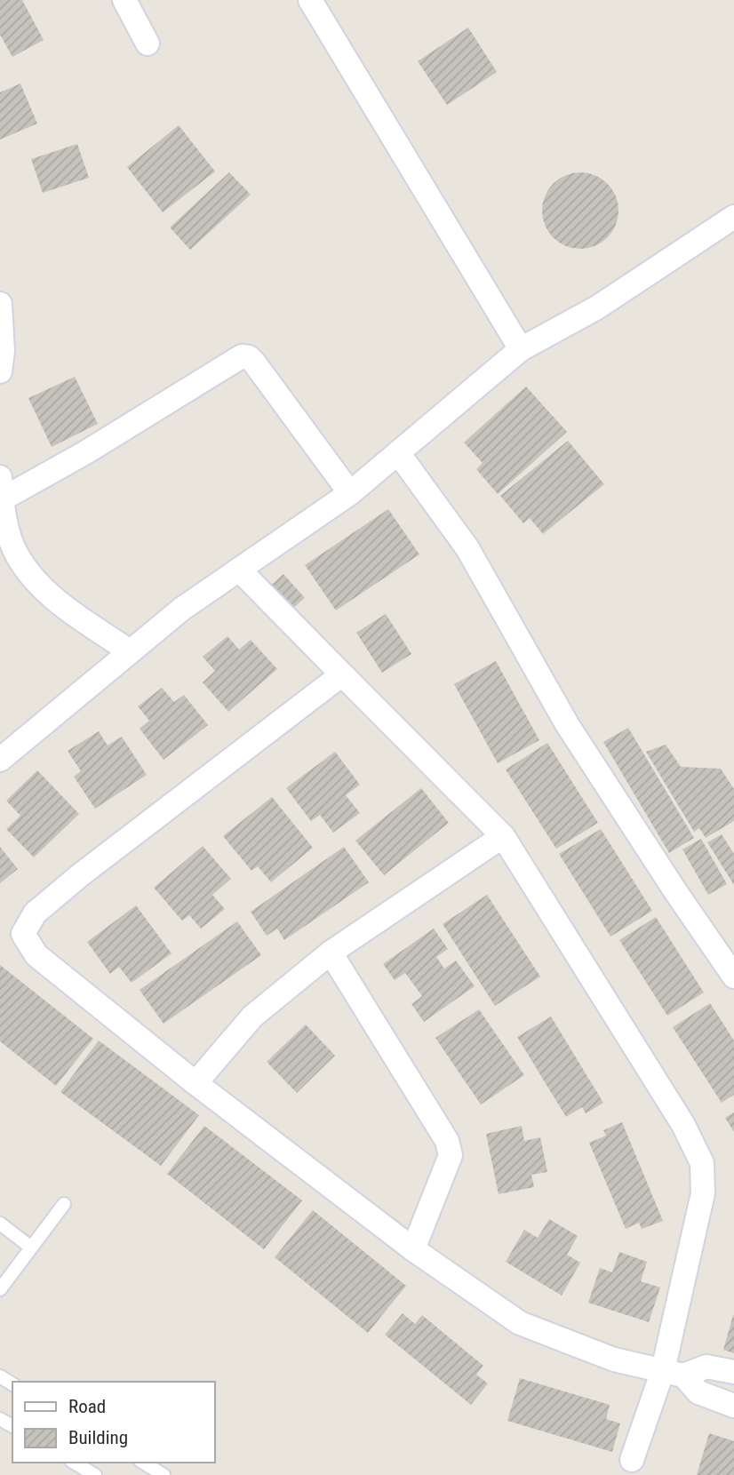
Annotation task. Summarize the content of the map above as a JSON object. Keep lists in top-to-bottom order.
{
  "legend": ["Road", "Building"]
}
